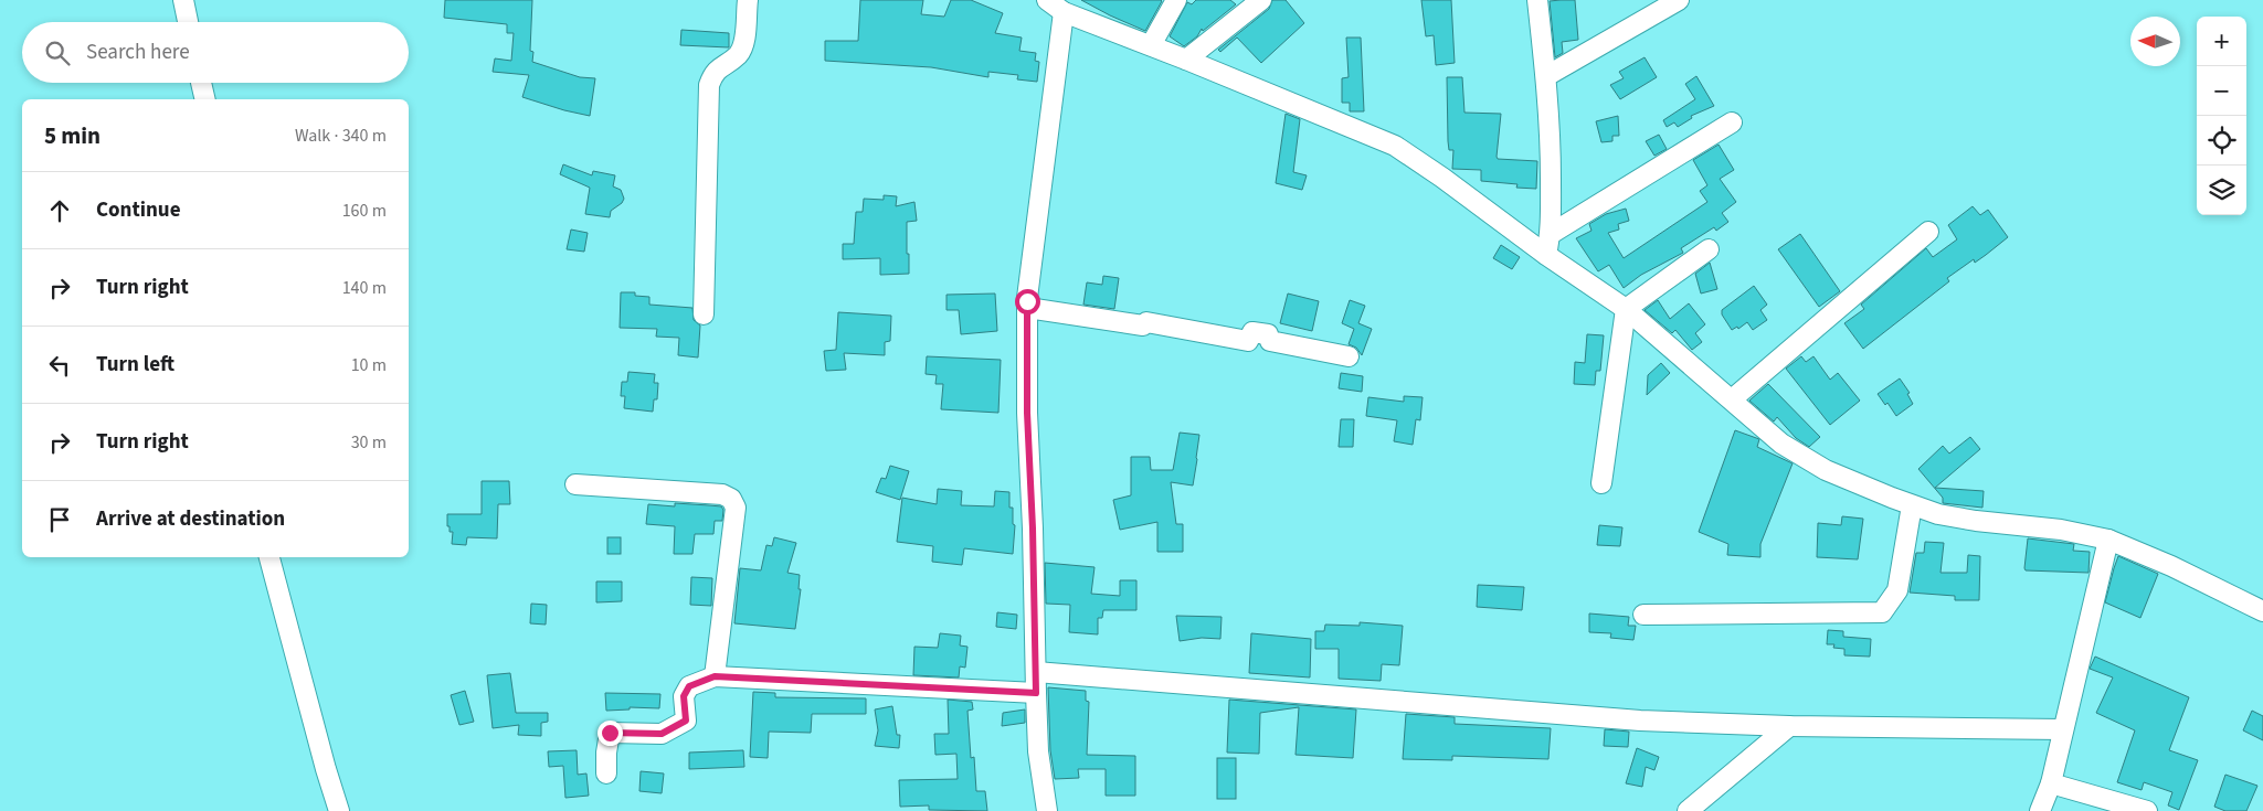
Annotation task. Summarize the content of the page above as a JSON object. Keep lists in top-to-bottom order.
{
  "north": "left",
  "page": {
    "map_buttons": ["+", "−"],
    "search": "Search here",
    "heading": ["5 min", "Walk · 340 m"],
    "list": [
      ["Continue", "160 m"],
      ["Turn right", "140 m"],
      ["Turn left", "10 m"],
      ["Turn right", "30 m"],
      "Arrive at destination"
    ]
  }
}
